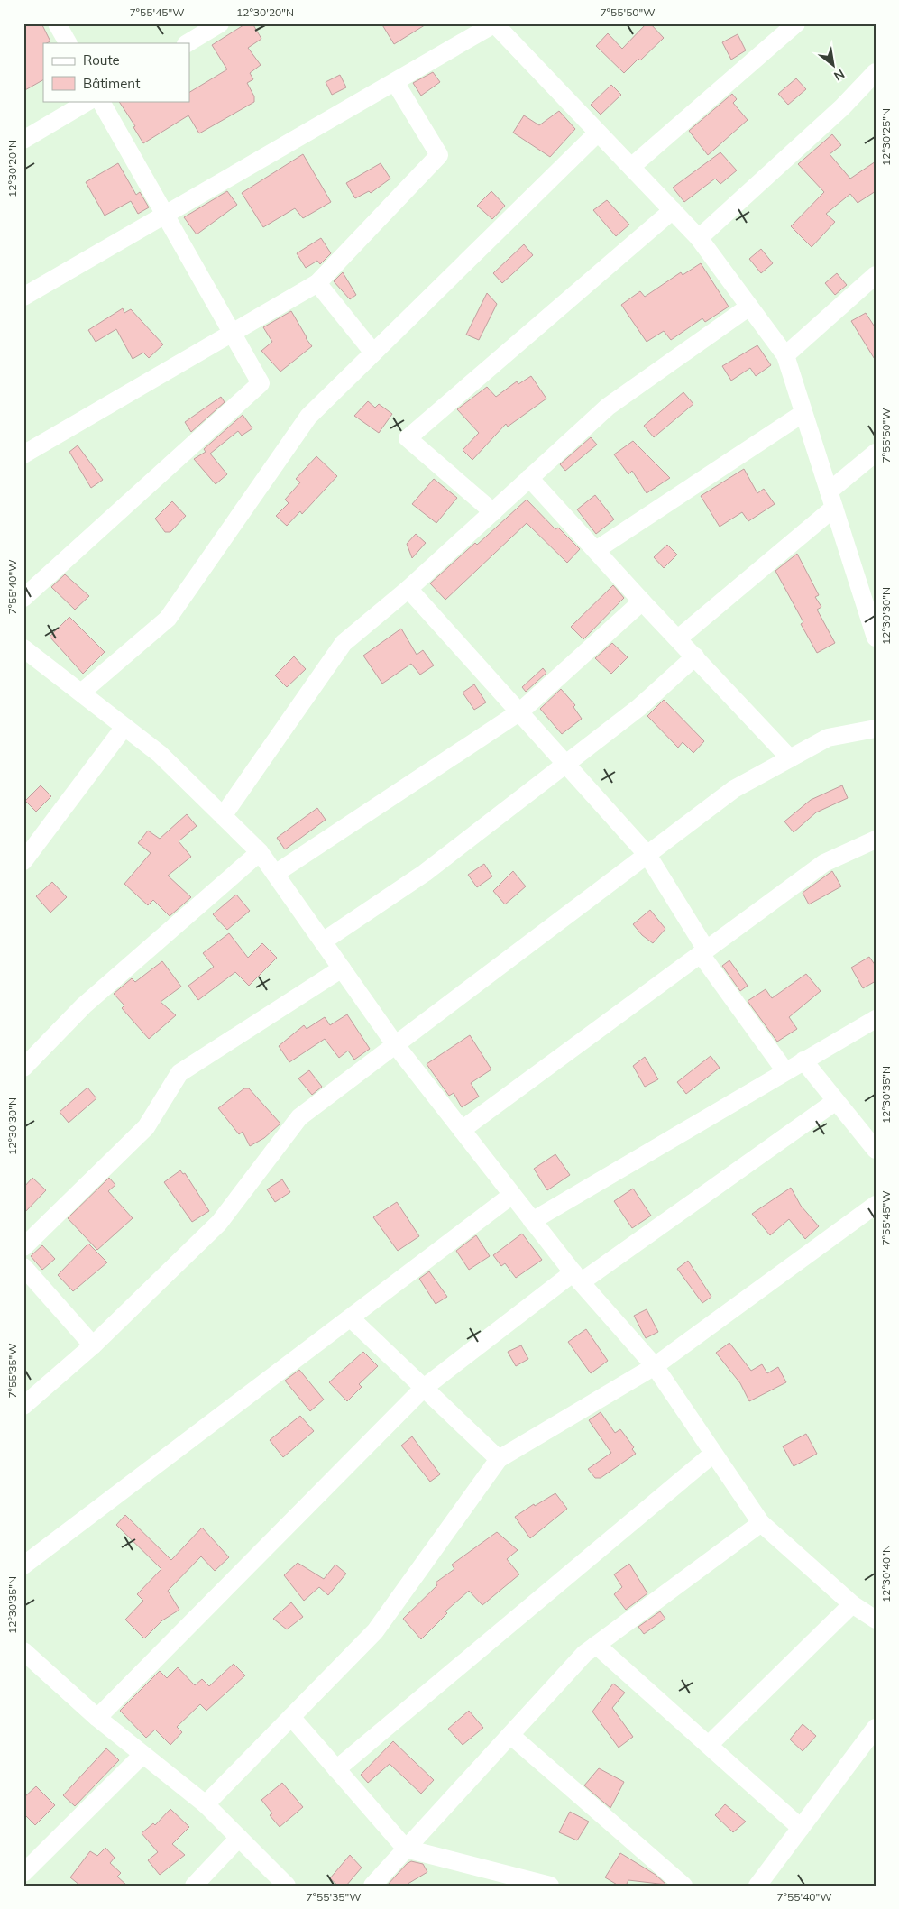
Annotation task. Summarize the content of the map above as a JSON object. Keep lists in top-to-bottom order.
{
  "legend": ["Route", "Bâtiment"],
  "north": "bottom right",
  "coordinates": [
    "7°55'45\"W",
    "12°30'20\"N",
    "7°55'50\"W",
    "12°30'25\"N",
    "7°55'40\"W",
    "12°30'30\"N",
    "12°30'35\"N",
    "7°55'35\"W",
    "12°30'40\"N"
  ]
}
